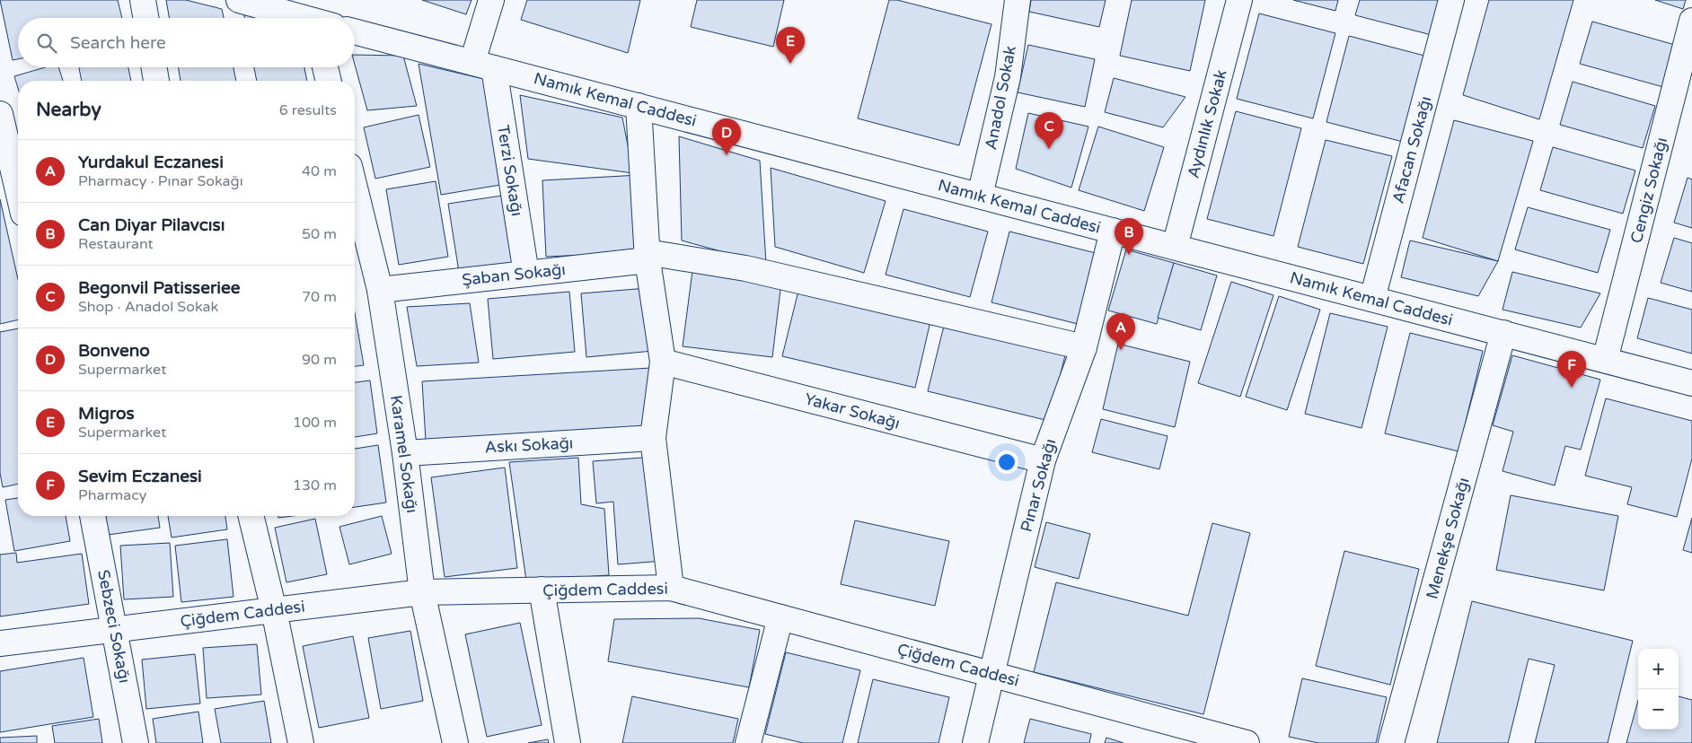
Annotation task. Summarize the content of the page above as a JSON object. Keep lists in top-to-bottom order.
{
  "streets": {
    "street": [
      "Anadol Sokak",
      "Namık Kemal Caddesi",
      "Aydınlık Sokak",
      "Afacan Sokağı",
      "Terzi Sokağı",
      "Cengiz Sokağı",
      "Şaban Sokağı",
      "Yakar Sokağı",
      "Askı Sokağı",
      "Karamel Sokağı",
      "Pınar Sokağı",
      "Menekşe Sokağı",
      "Çiğdem Caddesi",
      "Sebzeci Sokağı"
    ]
  },
  "crossings": [
    ["Anadol Sokak", "Namık Kemal Caddesi"],
    ["Namık Kemal Caddesi", "Aydınlık Sokak"],
    ["Namık Kemal Caddesi", "Afacan Sokağı"],
    ["Namık Kemal Caddesi", "Terzi Sokağı"],
    ["Namık Kemal Caddesi", "Cengiz Sokağı"],
    ["Namık Kemal Caddesi", "Pınar Sokağı"],
    ["Namık Kemal Caddesi", "Menekşe Sokağı"],
    ["Terzi Sokağı", "Şaban Sokağı"],
    ["Şaban Sokağı", "Karamel Sokağı"],
    ["Şaban Sokağı", "Pınar Sokağı"],
    ["Yakar Sokağı", "Pınar Sokağı"],
    ["Askı Sokağı", "Karamel Sokağı"],
    ["Karamel Sokağı", "Çiğdem Caddesi"],
    ["Pınar Sokağı", "Çiğdem Caddesi"],
    ["Çiğdem Caddesi", "Sebzeci Sokağı"]
  ],
  "page": {
    "search": "Search here",
    "pins": [
      "E",
      "C",
      "D",
      "B",
      "A",
      "F"
    ],
    "heading": ["Nearby", "6 results"],
    "list": [
      {
        "mark": "A",
        "name": "Yurdakul Eczanesi",
        "note": "Pharmacy · Pınar Sokağı",
        "value": "40 m"
      },
      {
        "mark": "B",
        "name": "Can Diyar Pilavcısı",
        "note": "Restaurant",
        "value": "50 m"
      },
      {
        "mark": "C",
        "name": "Begonvil Patisseriee",
        "note": "Shop · Anadol Sokak",
        "value": "70 m"
      },
      {
        "mark": "D",
        "name": "Bonveno",
        "note": "Supermarket",
        "value": "90 m"
      },
      {
        "mark": "E",
        "name": "Migros",
        "note": "Supermarket",
        "value": "100 m"
      },
      {
        "mark": "F",
        "name": "Sevim Eczanesi",
        "note": "Pharmacy",
        "value": "130 m"
      }
    ],
    "map_buttons": ["+", "−"]
  }
}
